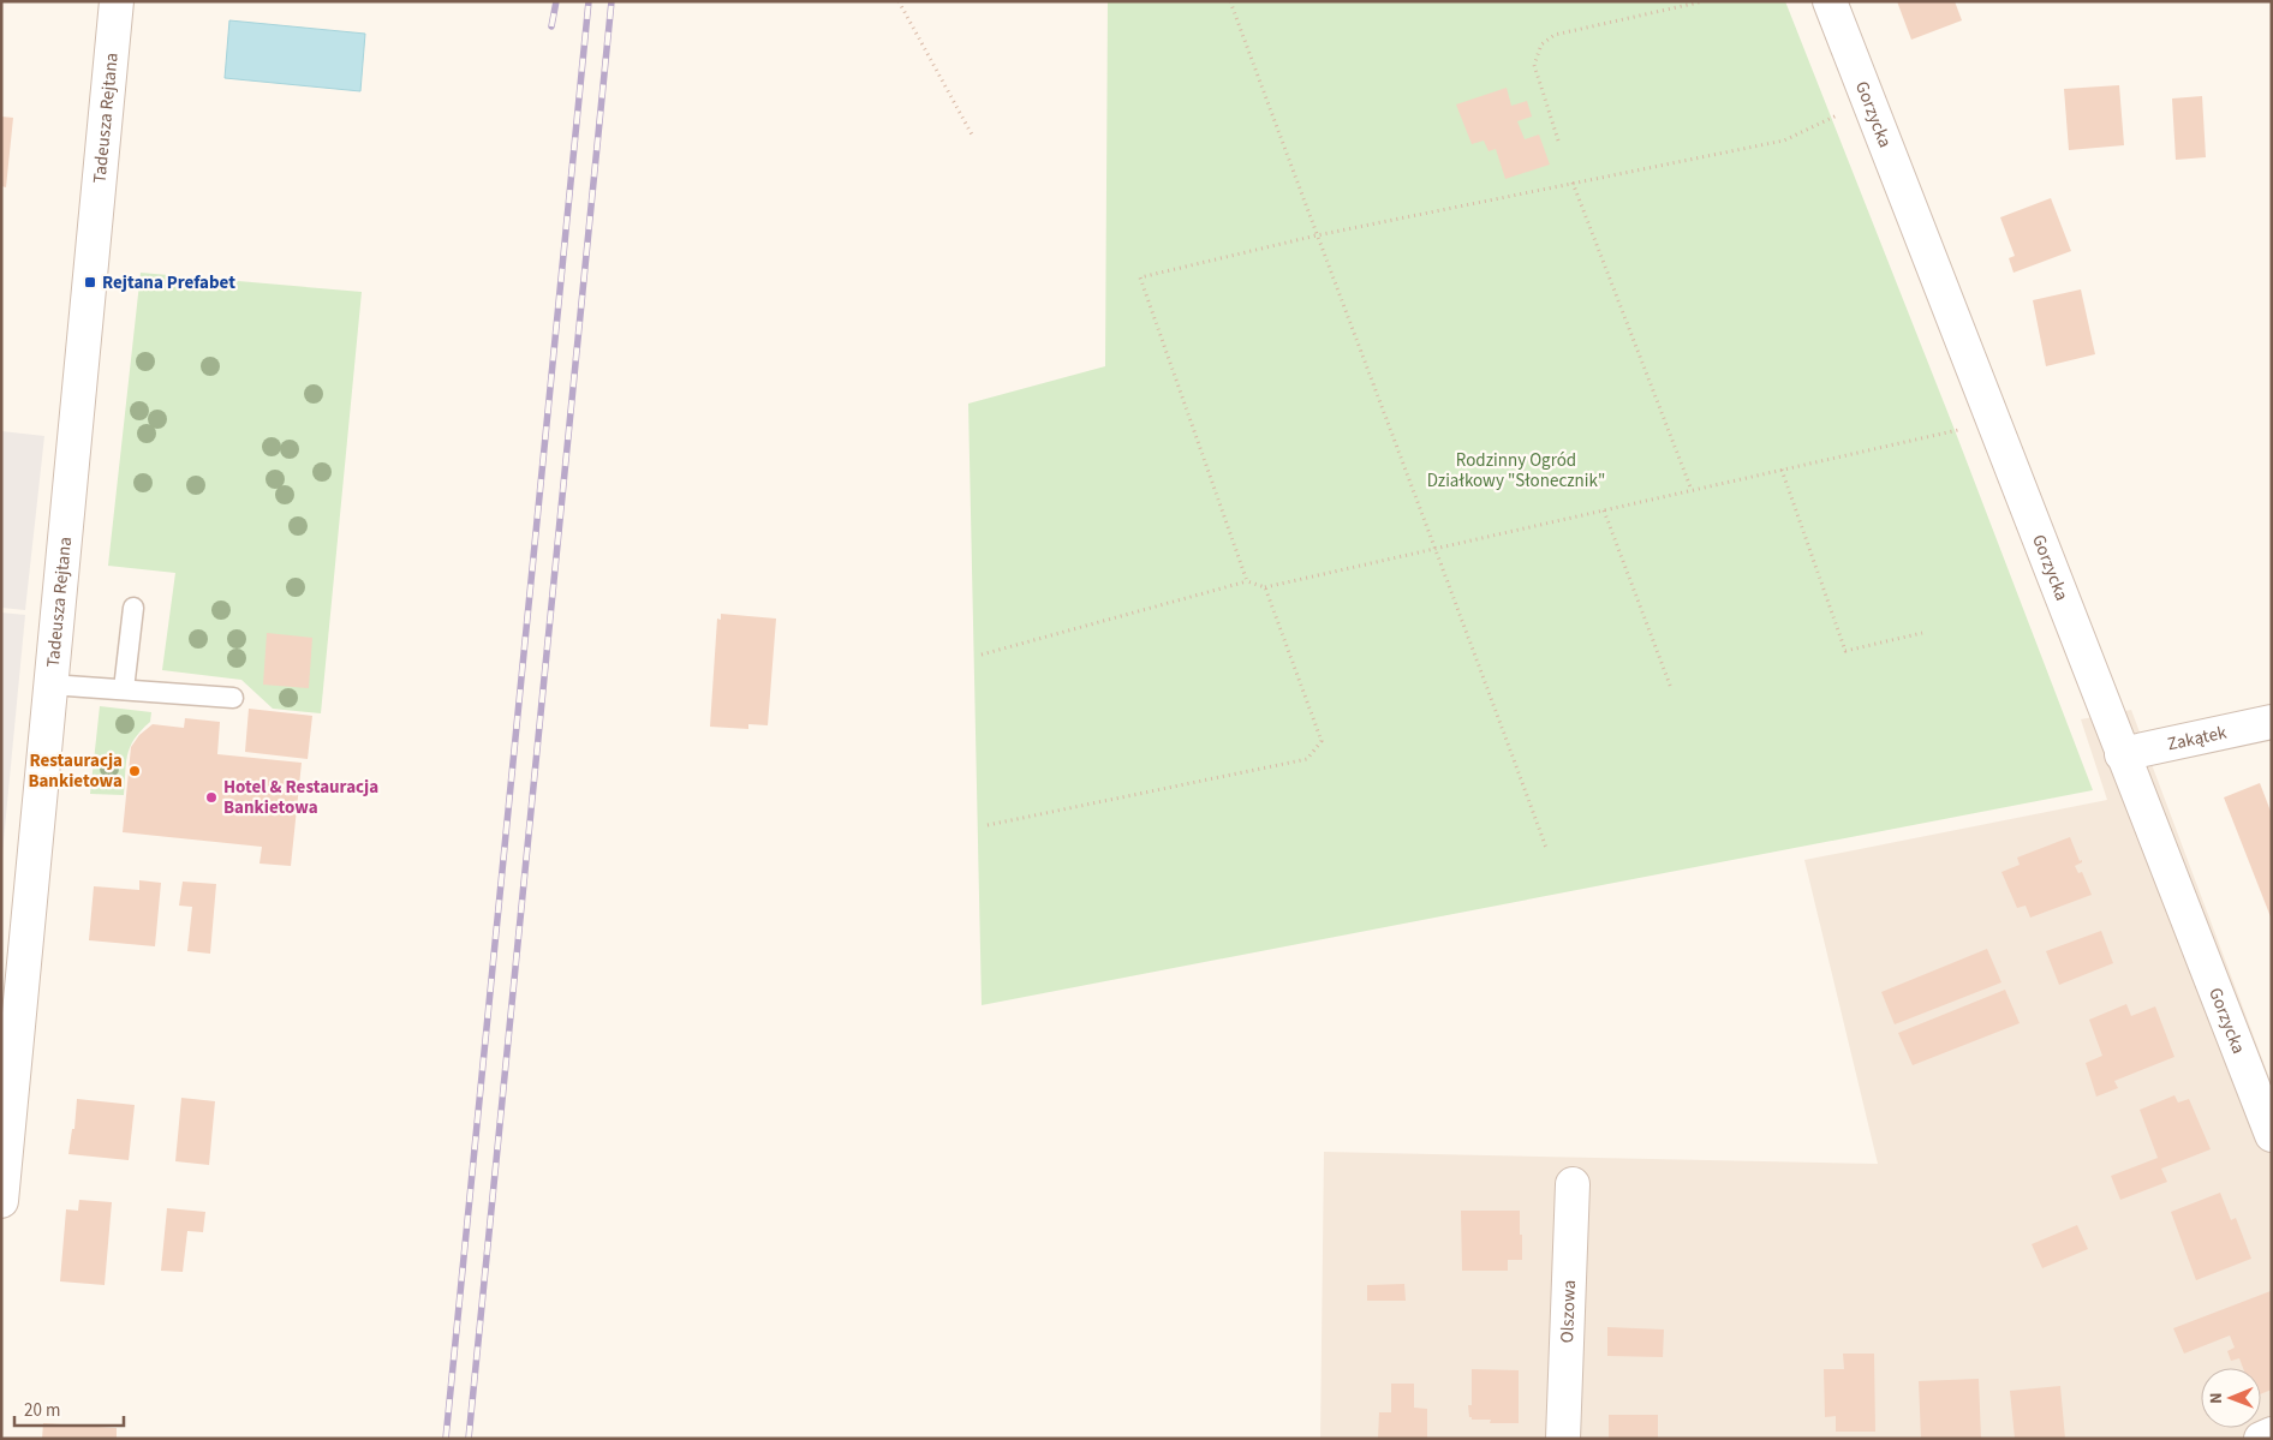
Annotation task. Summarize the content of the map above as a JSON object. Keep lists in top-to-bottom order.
{
  "streets": {
    "street": [
      "Gorzycka",
      "Tadeusza Rejtana",
      "Zakątek",
      "Olszowa"
    ]
  },
  "crossings": [
    ["Gorzycka", "Zakątek"]
  ],
  "parks": ["Rodzinny Ogród Działkowy \"Słonecznik\""],
  "places": {
    "transit": ["Rejtana Prefabet"],
    "other": ["Restauracja Bankietowa", "Hotel & Restauracja Bankietowa"]
  },
  "scale_bar": "20 m",
  "north": "left"
}
